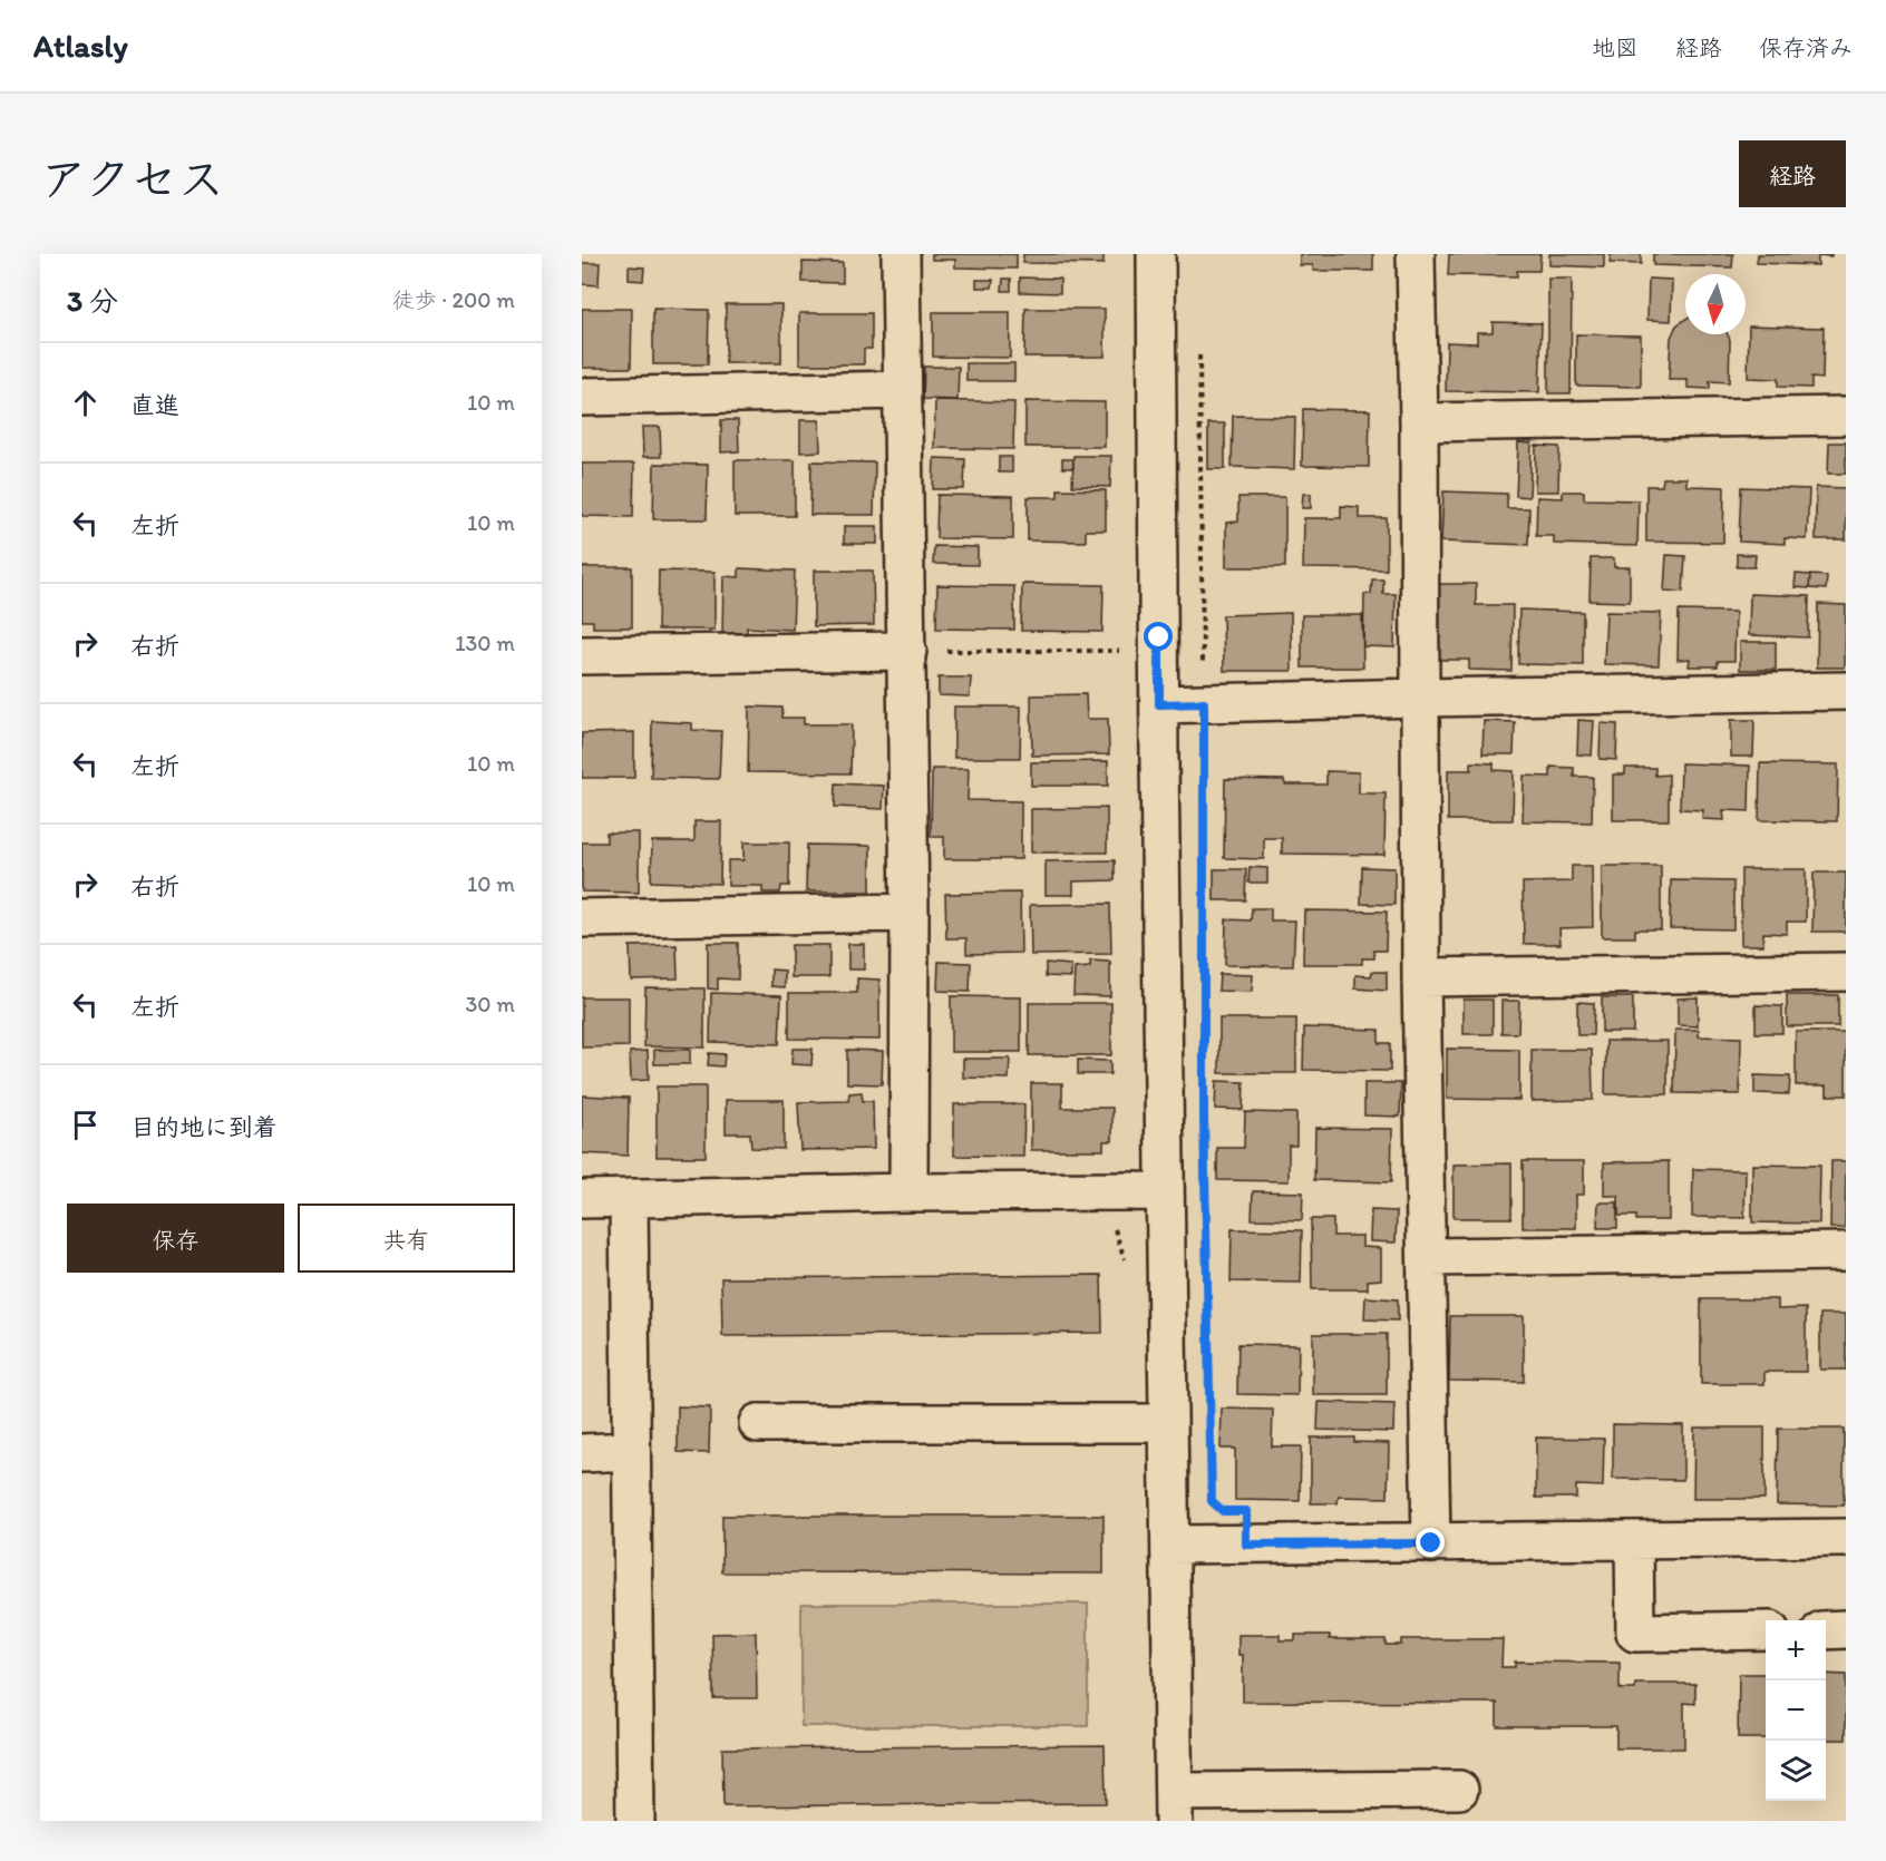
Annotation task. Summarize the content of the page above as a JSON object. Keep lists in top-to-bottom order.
{
  "north": "bottom",
  "page": {
    "header": "Atlasly",
    "nav": ["地図", "経路", "保存済み"],
    "title": "アクセス",
    "buttons": [
      "経路",
      ["保存", "共有"]
    ],
    "heading": ["3 分", "徒歩 · 200 m"],
    "list": [
      ["直進", "10 m"],
      ["左折", "10 m"],
      ["右折", "130 m"],
      ["左折", "10 m"],
      ["右折", "10 m"],
      ["左折", "30 m"],
      "目的地に到着"
    ],
    "map_buttons": ["+", "−"]
  }
}
